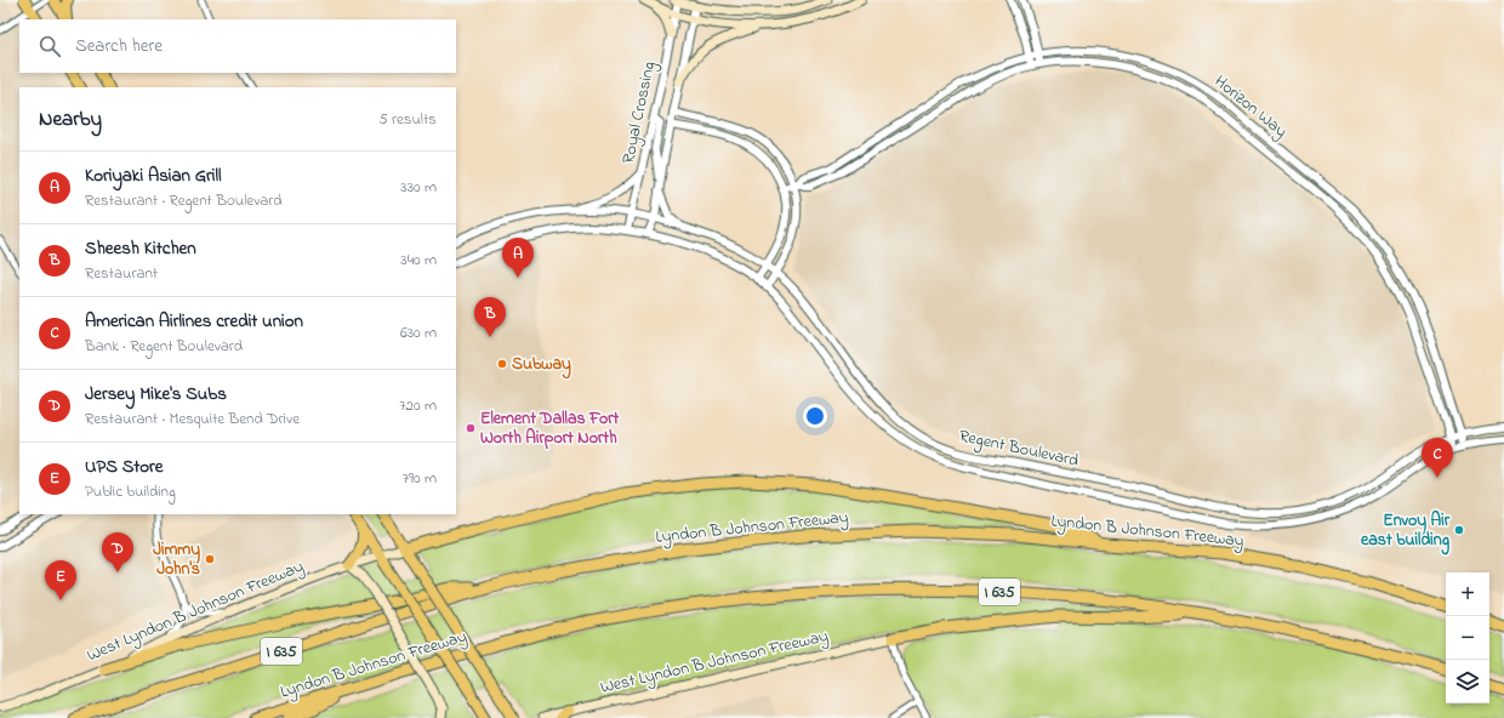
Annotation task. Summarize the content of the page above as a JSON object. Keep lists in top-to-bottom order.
{
  "streets": {
    "highway": ["Lyndon B Johnson Freeway", "I 635"],
    "main road": ["West Lyndon B Johnson Freeway"],
    "street": ["Horizon Way", "Royal Crossing", "Regent Boulevard"]
  },
  "crossings": [
    ["Horizon Way", "Regent Boulevard"],
    ["Royal Crossing", "Regent Boulevard"]
  ],
  "places": [
    "Subway",
    "Element Dallas Fort Worth Airport North",
    "Envoy Air east building",
    "Jimmy John's"
  ],
  "page": {
    "search": "Search here",
    "heading": ["Nearby", "5 results"],
    "list": [
      {
        "mark": "A",
        "name": "Koriyaki Asian Grill",
        "note": "Restaurant · Regent Boulevard",
        "value": "330 m"
      },
      {
        "mark": "B",
        "name": "Sheesh Kitchen",
        "note": "Restaurant",
        "value": "340 m"
      },
      {
        "mark": "C",
        "name": "American Airlines credit union",
        "note": "Bank · Regent Boulevard",
        "value": "630 m"
      },
      {
        "mark": "D",
        "name": "Jersey Mike's Subs",
        "note": "Restaurant · Mesquite Bend Drive",
        "value": "720 m"
      },
      {
        "mark": "E",
        "name": "UPS Store",
        "note": "Public building",
        "value": "790 m"
      }
    ],
    "pins": [
      "A",
      "B",
      "C",
      "D",
      "E"
    ],
    "map_buttons": ["+", "−"]
  }
}
